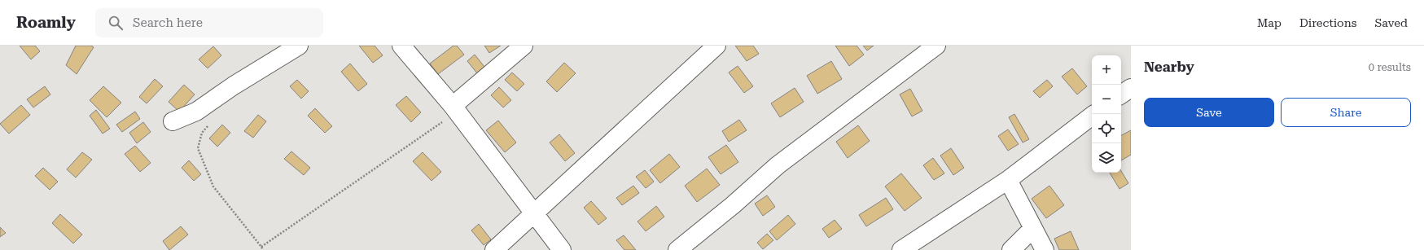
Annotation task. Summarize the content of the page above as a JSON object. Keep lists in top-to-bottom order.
{
  "page": {
    "header": "Roamly",
    "search": "Search here",
    "nav": ["Map", "Directions", "Saved"],
    "heading": ["Nearby", "0 results"],
    "map_buttons": ["+", "−"],
    "buttons": ["Save", "Share"]
  }
}
